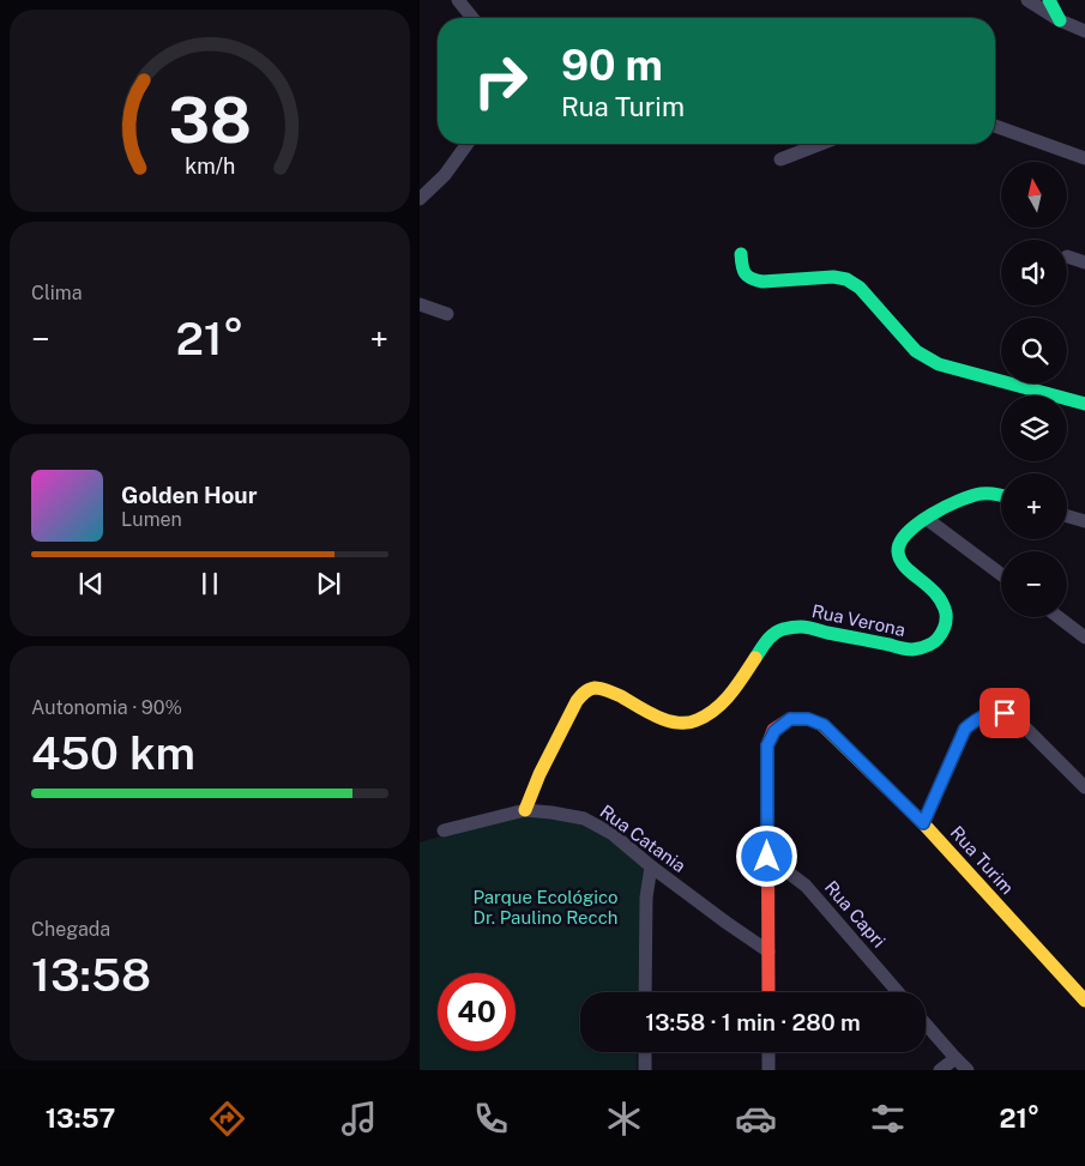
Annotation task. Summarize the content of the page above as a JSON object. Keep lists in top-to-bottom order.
{
  "streets": {
    "street": [
      "Rua Verona",
      "Rua Catania",
      "Rua Turim",
      "Rua Capri"
    ]
  },
  "crossings": [
    ["Rua Verona", "Rua Catania"],
    ["Rua Catania", "Rua Turim"],
    ["Rua Turim", "Rua Capri"]
  ],
  "parks": ["Parque Ecológico Dr. Paulino Recch"],
  "north": "top",
  "page": {
    "turn": ["90 m", "Rua Turim"],
    "map_buttons": ["+", "−"],
    "tile": [
      "Clima",
      ["Autonomia · 90%", "450 km"],
      ["Chegada", "13:58"]
    ],
    "heat": ["−", "21°", "+"],
    "song": ["Golden Hour", "Lumen"],
    "limit": "40",
    "trip": "13:58 · 1 min · 280 m",
    "tabs": ["13:57", "21°"],
    "gauge": ["38", "km/h"]
  }
}
